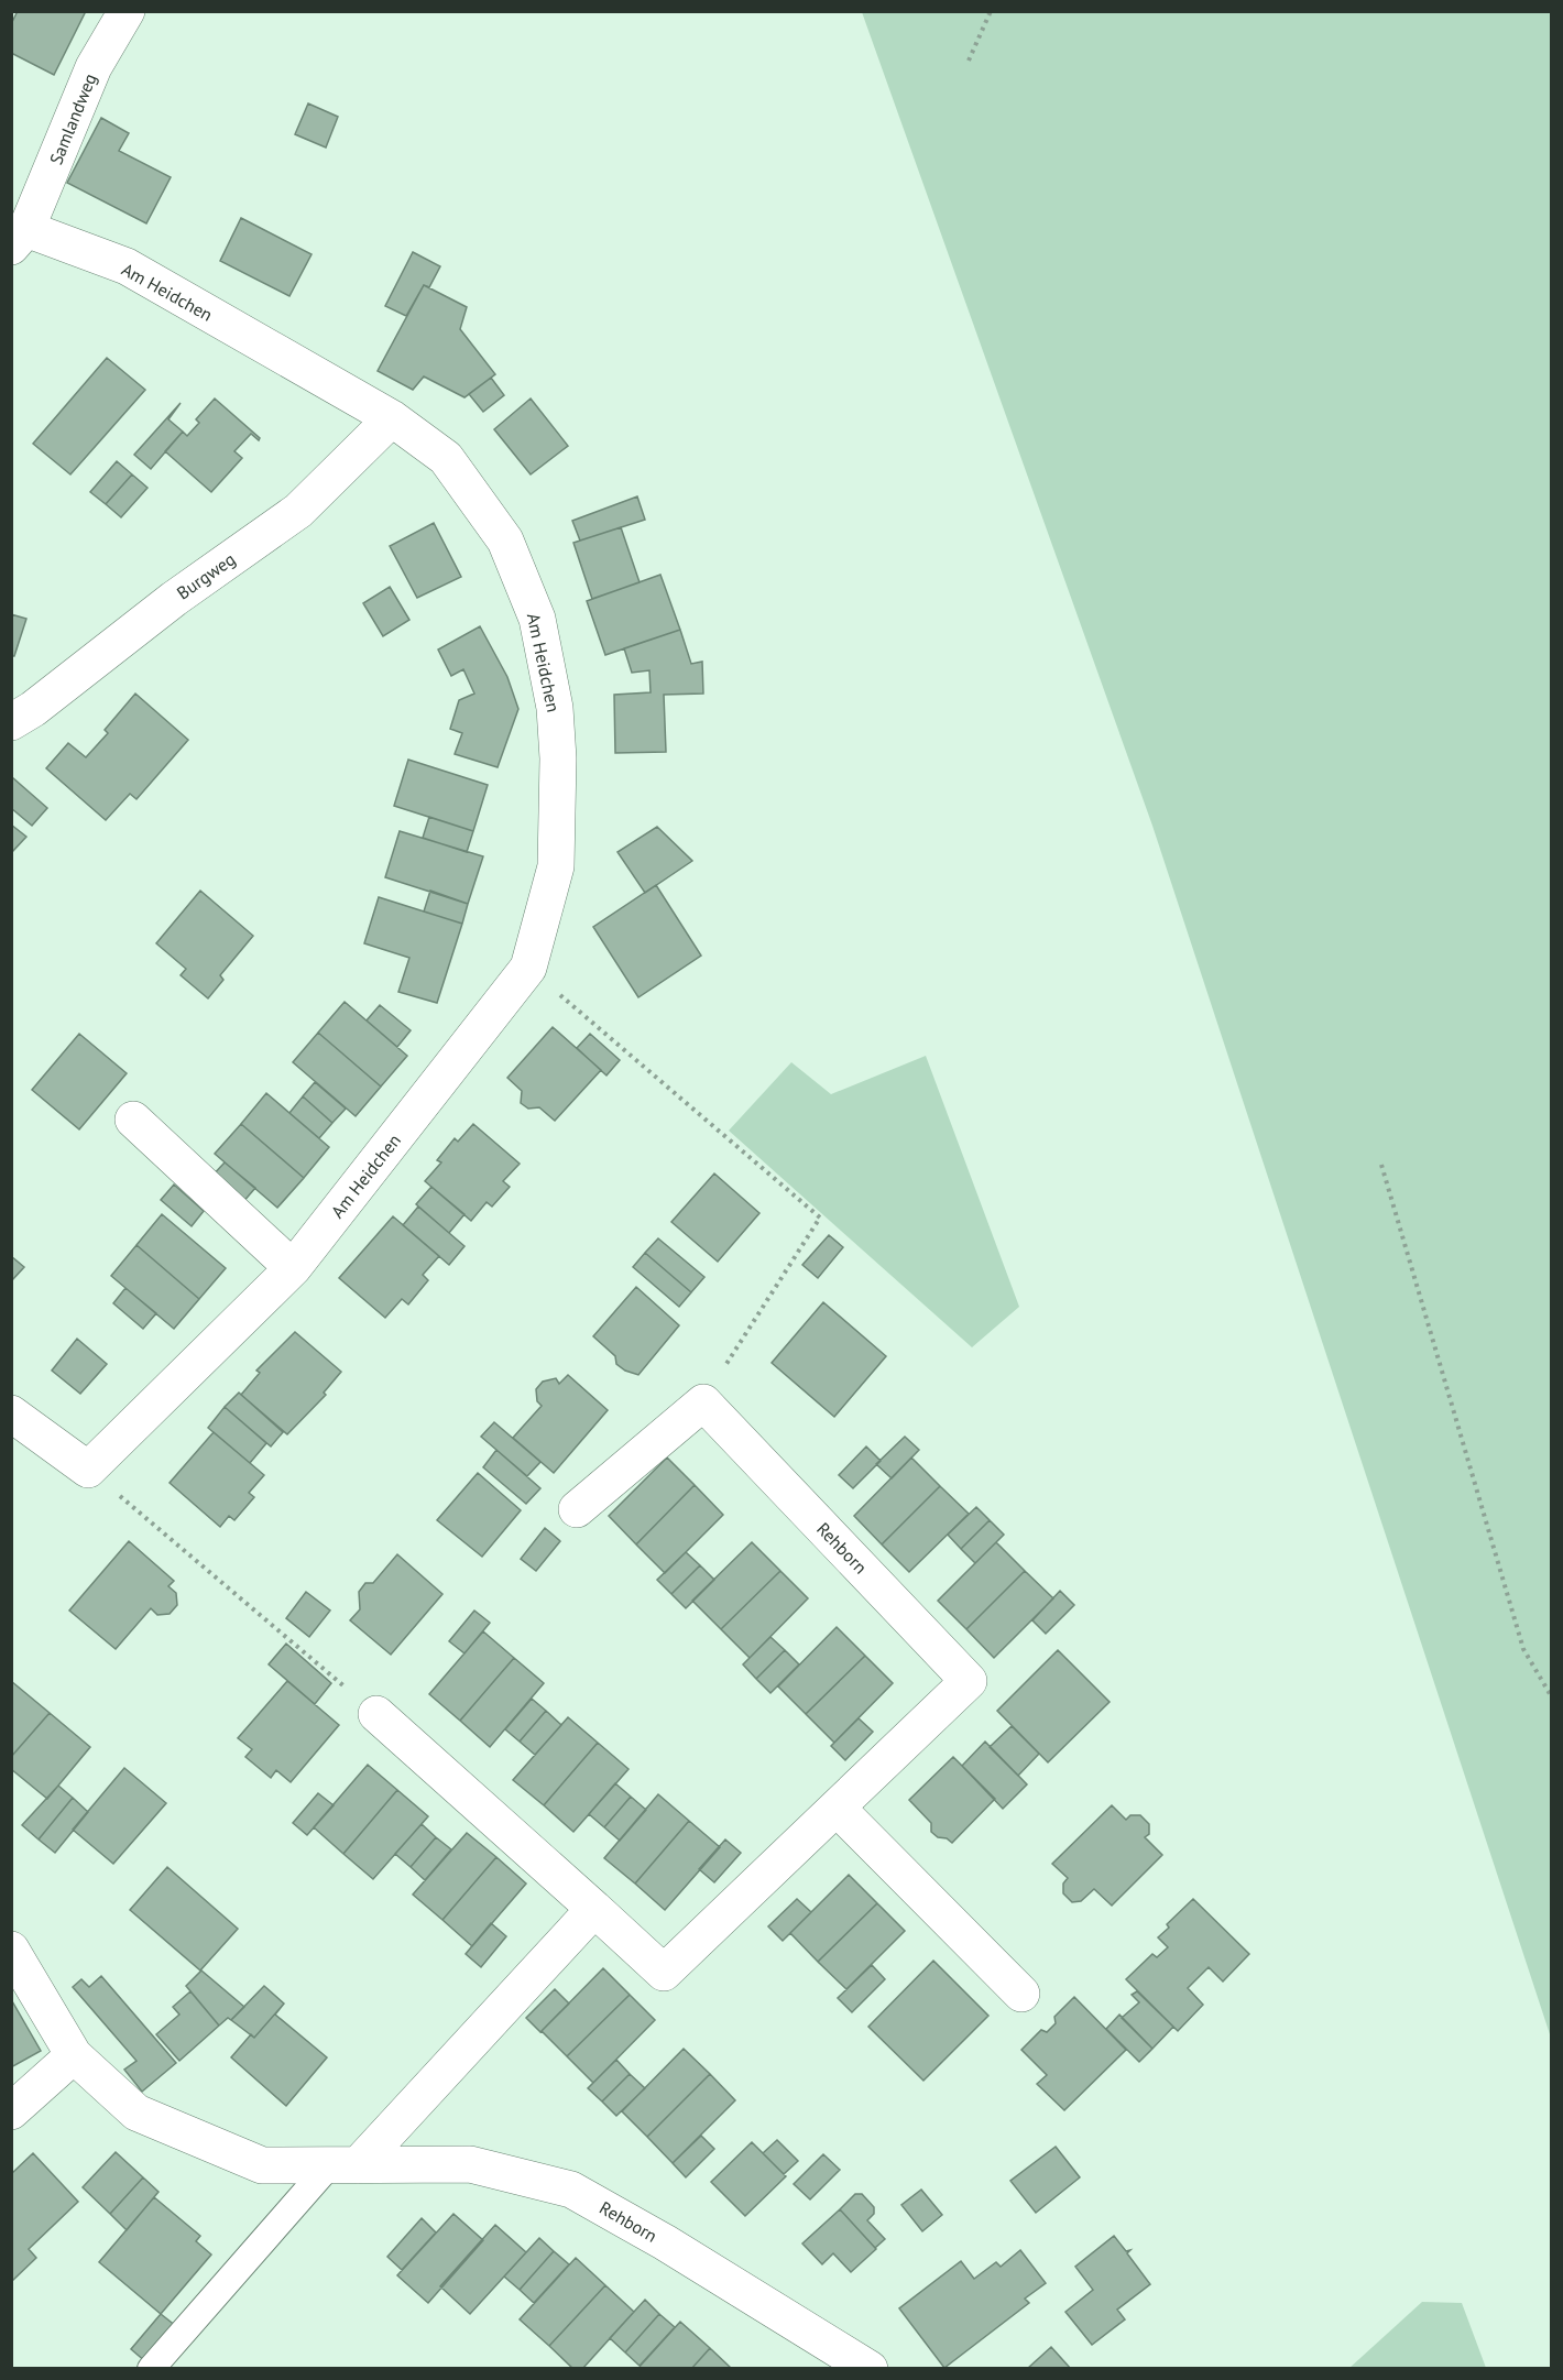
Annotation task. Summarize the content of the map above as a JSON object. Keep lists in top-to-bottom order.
{
  "streets": {
    "street": [
      "Samlandweg",
      "Am Heidchen",
      "Burgweg",
      "Rehborn"
    ]
  },
  "crossings": [
    ["Samlandweg", "Am Heidchen"],
    ["Am Heidchen", "Burgweg"]
  ]
}
